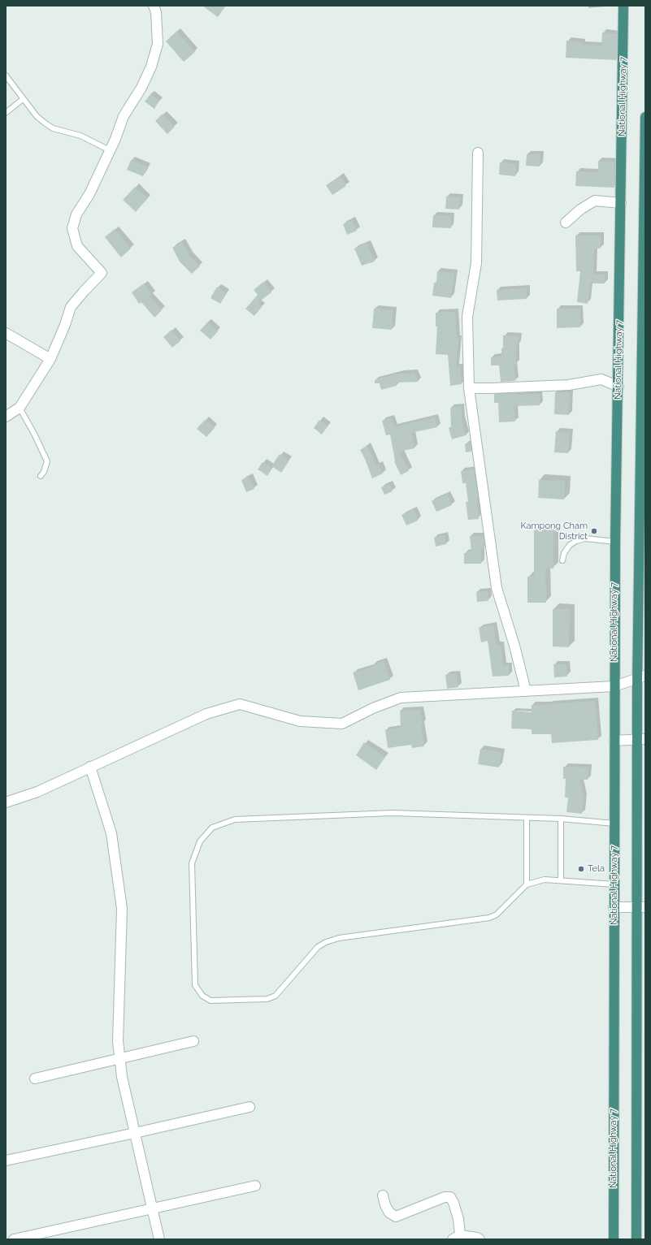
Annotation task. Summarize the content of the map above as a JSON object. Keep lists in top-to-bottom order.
{
  "streets": {
    "highway": ["National Highway 7"]
  },
  "places": ["Kampong Cham District", "Tela"]
}
